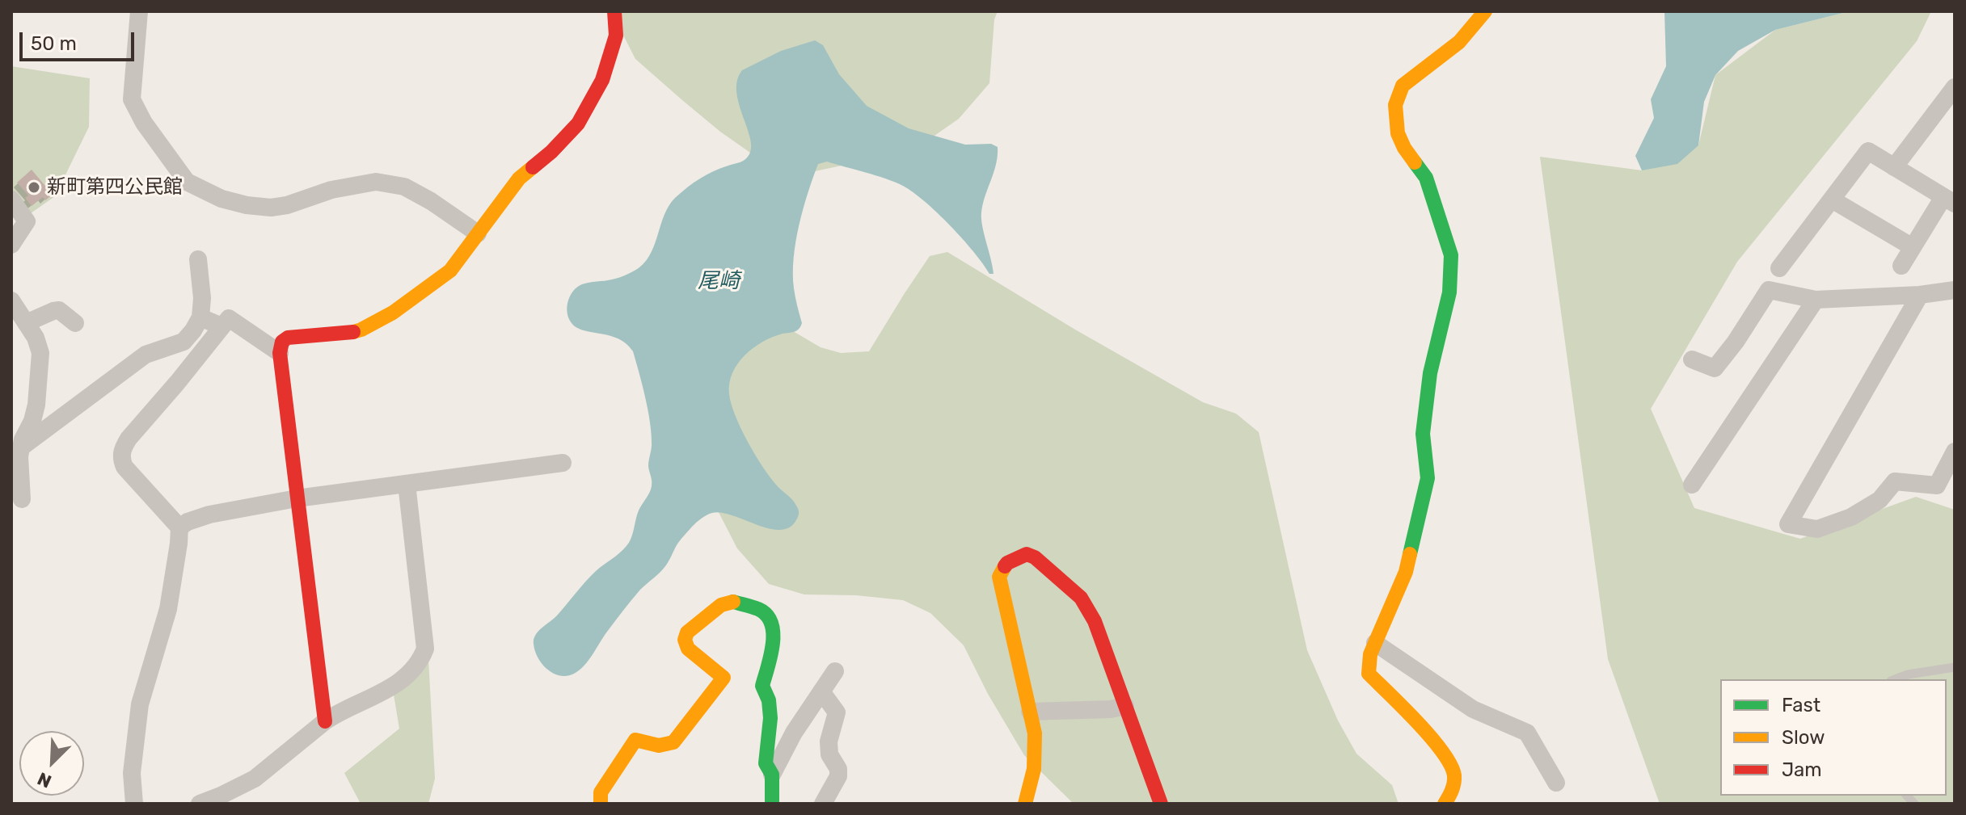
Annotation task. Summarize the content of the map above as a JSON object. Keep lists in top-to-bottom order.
{
  "water": ["尾崎"],
  "places": ["新町第四公民館"],
  "legend": ["Fast", "Slow", "Jam"],
  "scale_bar": "50 m",
  "north": "bottom left"
}
